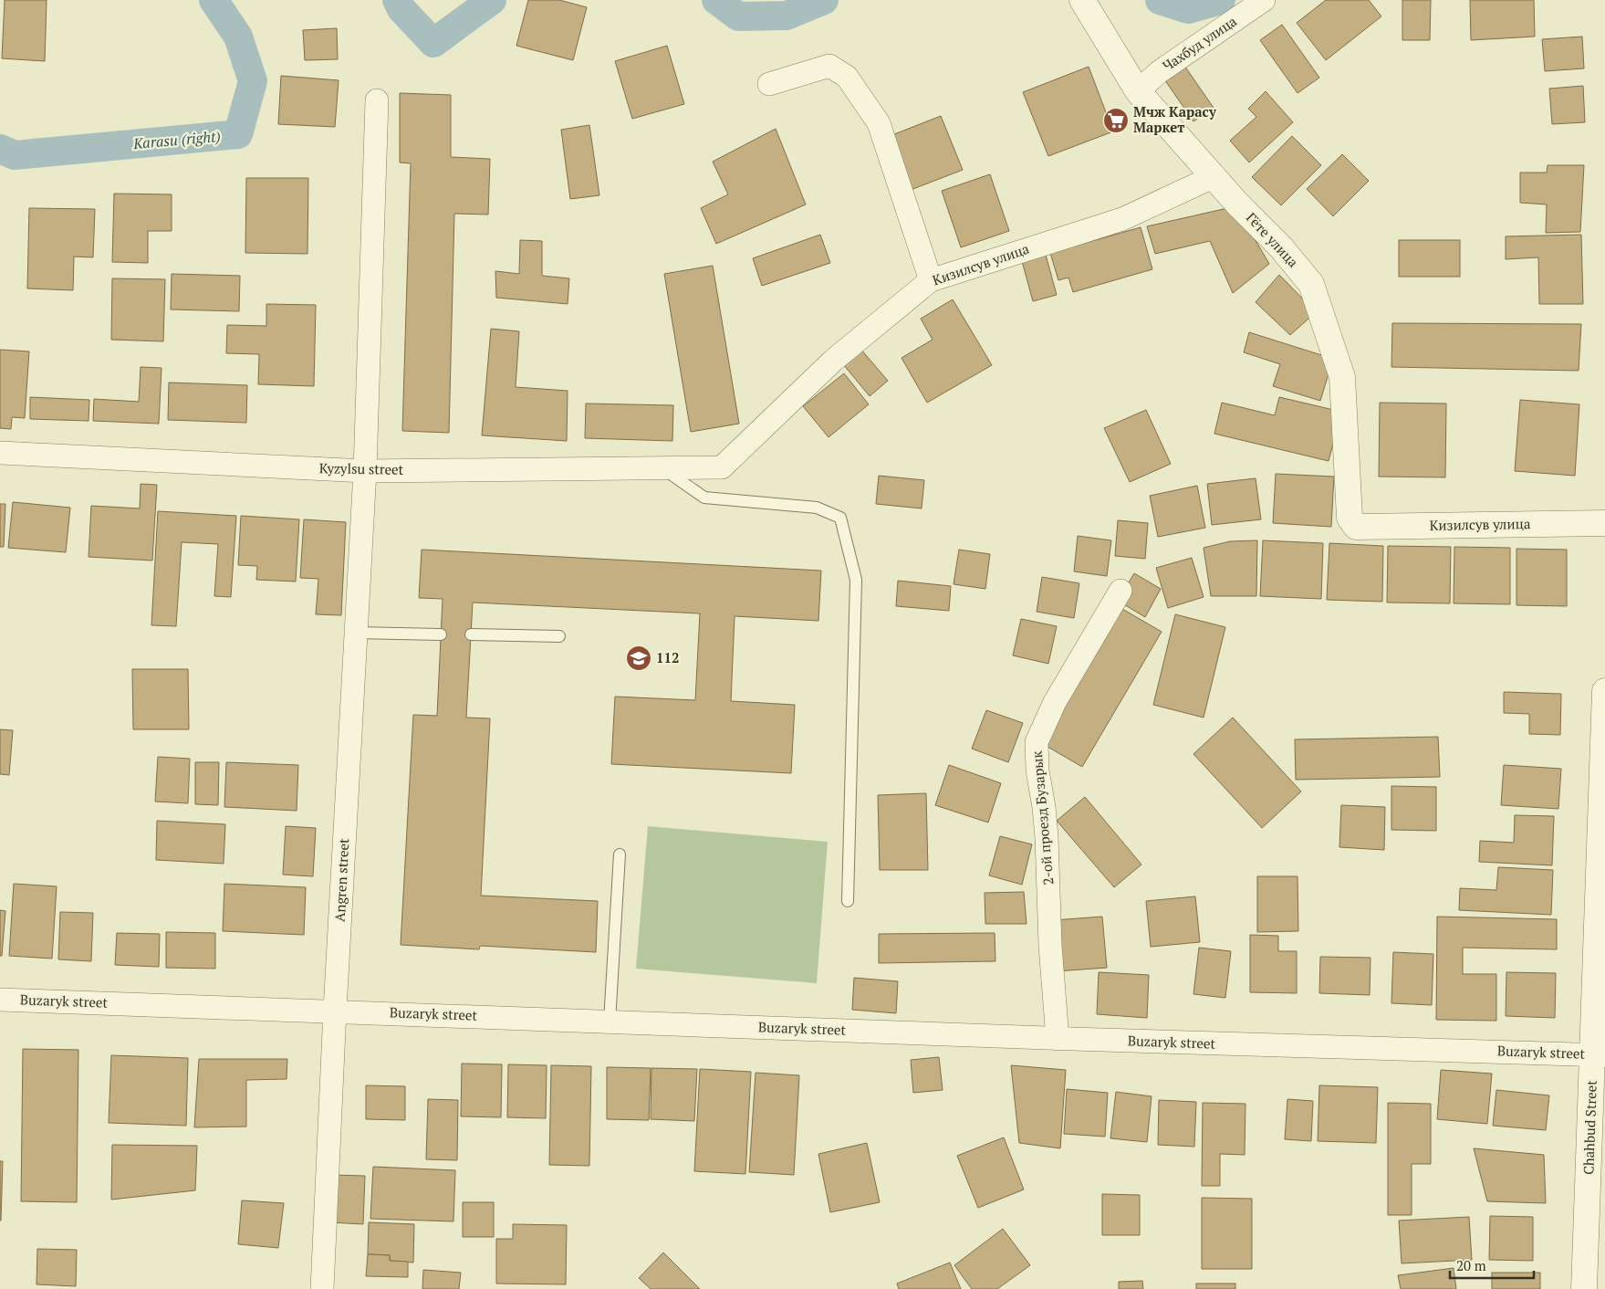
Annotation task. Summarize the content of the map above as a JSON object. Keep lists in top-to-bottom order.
{
  "streets": {
    "street": [
      "Чахбуд улица",
      "Гёте улица",
      "Кизилсув улица",
      "Kyzylsu street",
      "2-ой проезд Бузарык",
      "Angren street",
      "Buzaryk street",
      "Chahbud Street"
    ]
  },
  "crossings": [
    ["Чахбуд улица", "Гёте улица"],
    ["Гёте улица", "Кизилсув улица"],
    ["Кизилсув улица", "Kyzylsu street"],
    ["Kyzylsu street", "Angren street"],
    ["2-ой проезд Бузарык", "Buzaryk street"],
    ["Angren street", "Buzaryk street"],
    ["Buzaryk street", "Chahbud Street"]
  ],
  "water": ["Karasu (right)"],
  "places": {
    "supermarket": ["Мчж Карасу Маркет"],
    "school or university": ["112"]
  },
  "scale_bar": "20 m"
}
